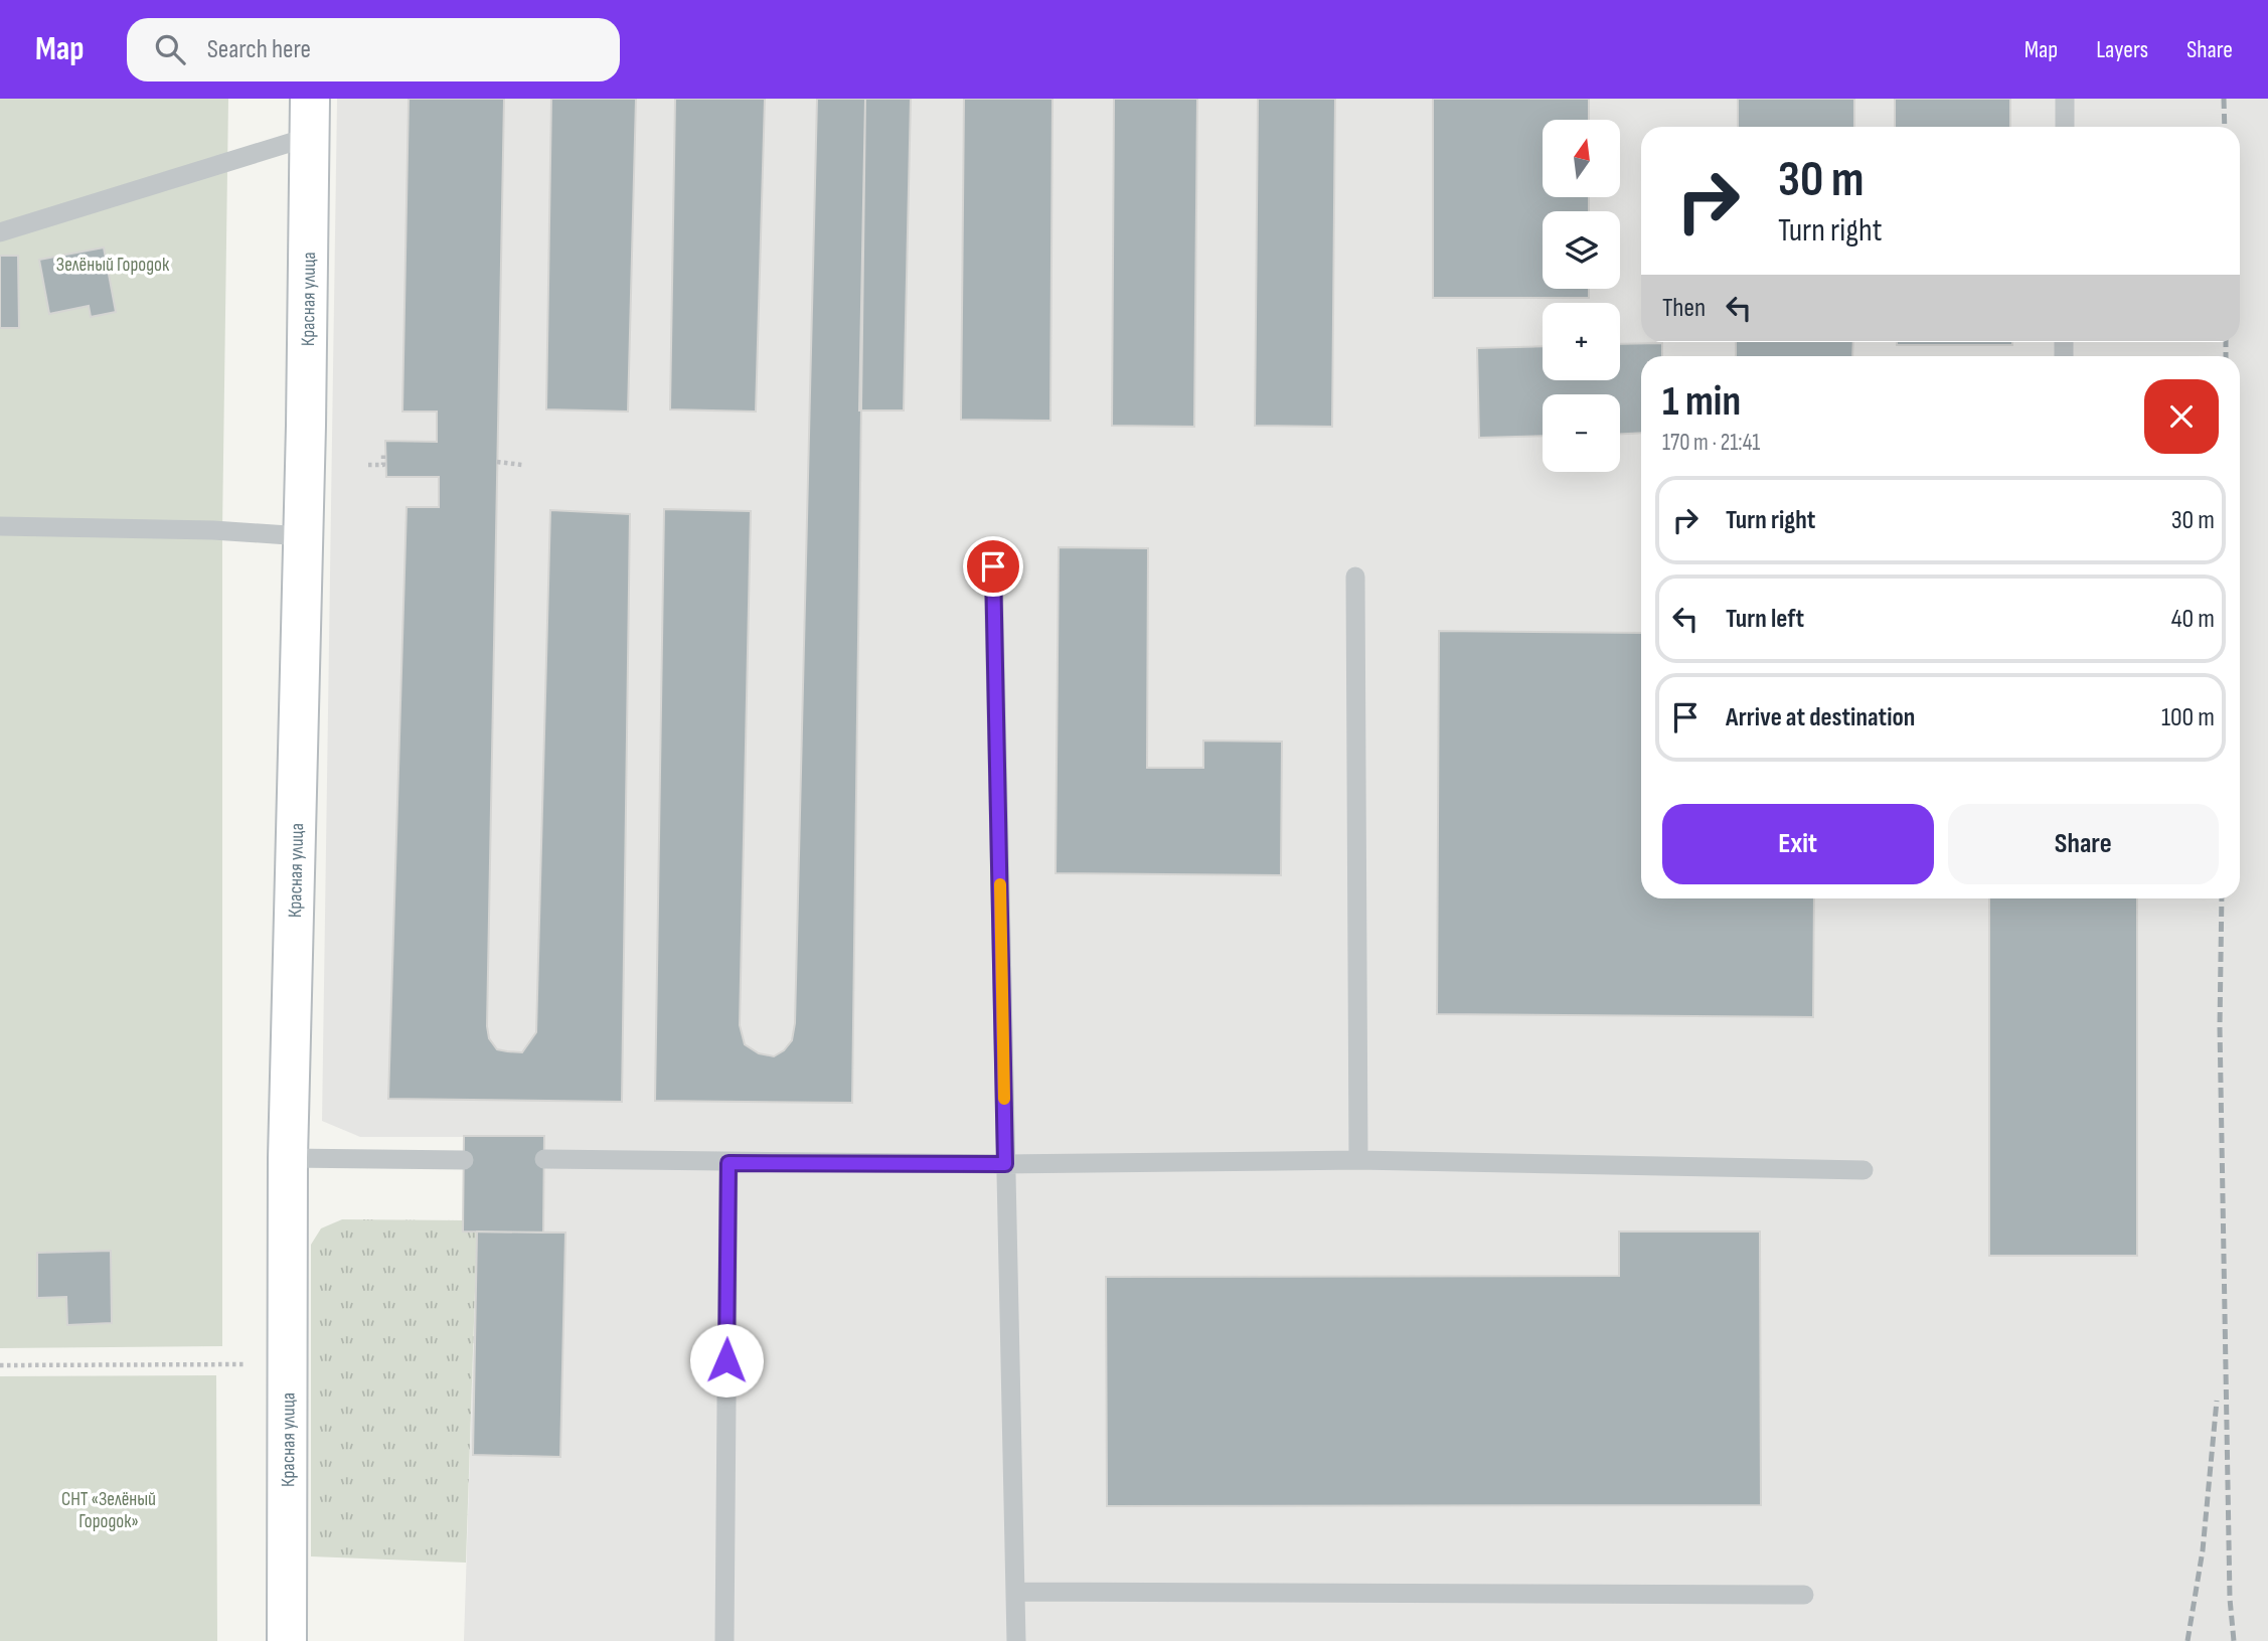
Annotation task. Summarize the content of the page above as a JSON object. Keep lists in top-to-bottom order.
{
  "streets": {
    "main road": ["Красная улица"]
  },
  "parks": ["Зелёный Городок", "СНТ «Зелёный Городок»"],
  "north": "top",
  "page": {
    "header": "Map",
    "search": "Search here",
    "nav": ["Map", "Layers", "Share"],
    "map_buttons": ["+", "−"],
    "turn": ["30 m", "Turn right"],
    "then": "Then",
    "heading": ["1 min", "170 m · 21:41"],
    "list": [
      {
        "name": "Turn right",
        "value": "30 m"
      },
      {
        "name": "Turn left",
        "value": "40 m"
      },
      {
        "name": "Arrive at destination",
        "value": "100 m"
      }
    ],
    "buttons": ["Exit", "Share"]
  }
}
